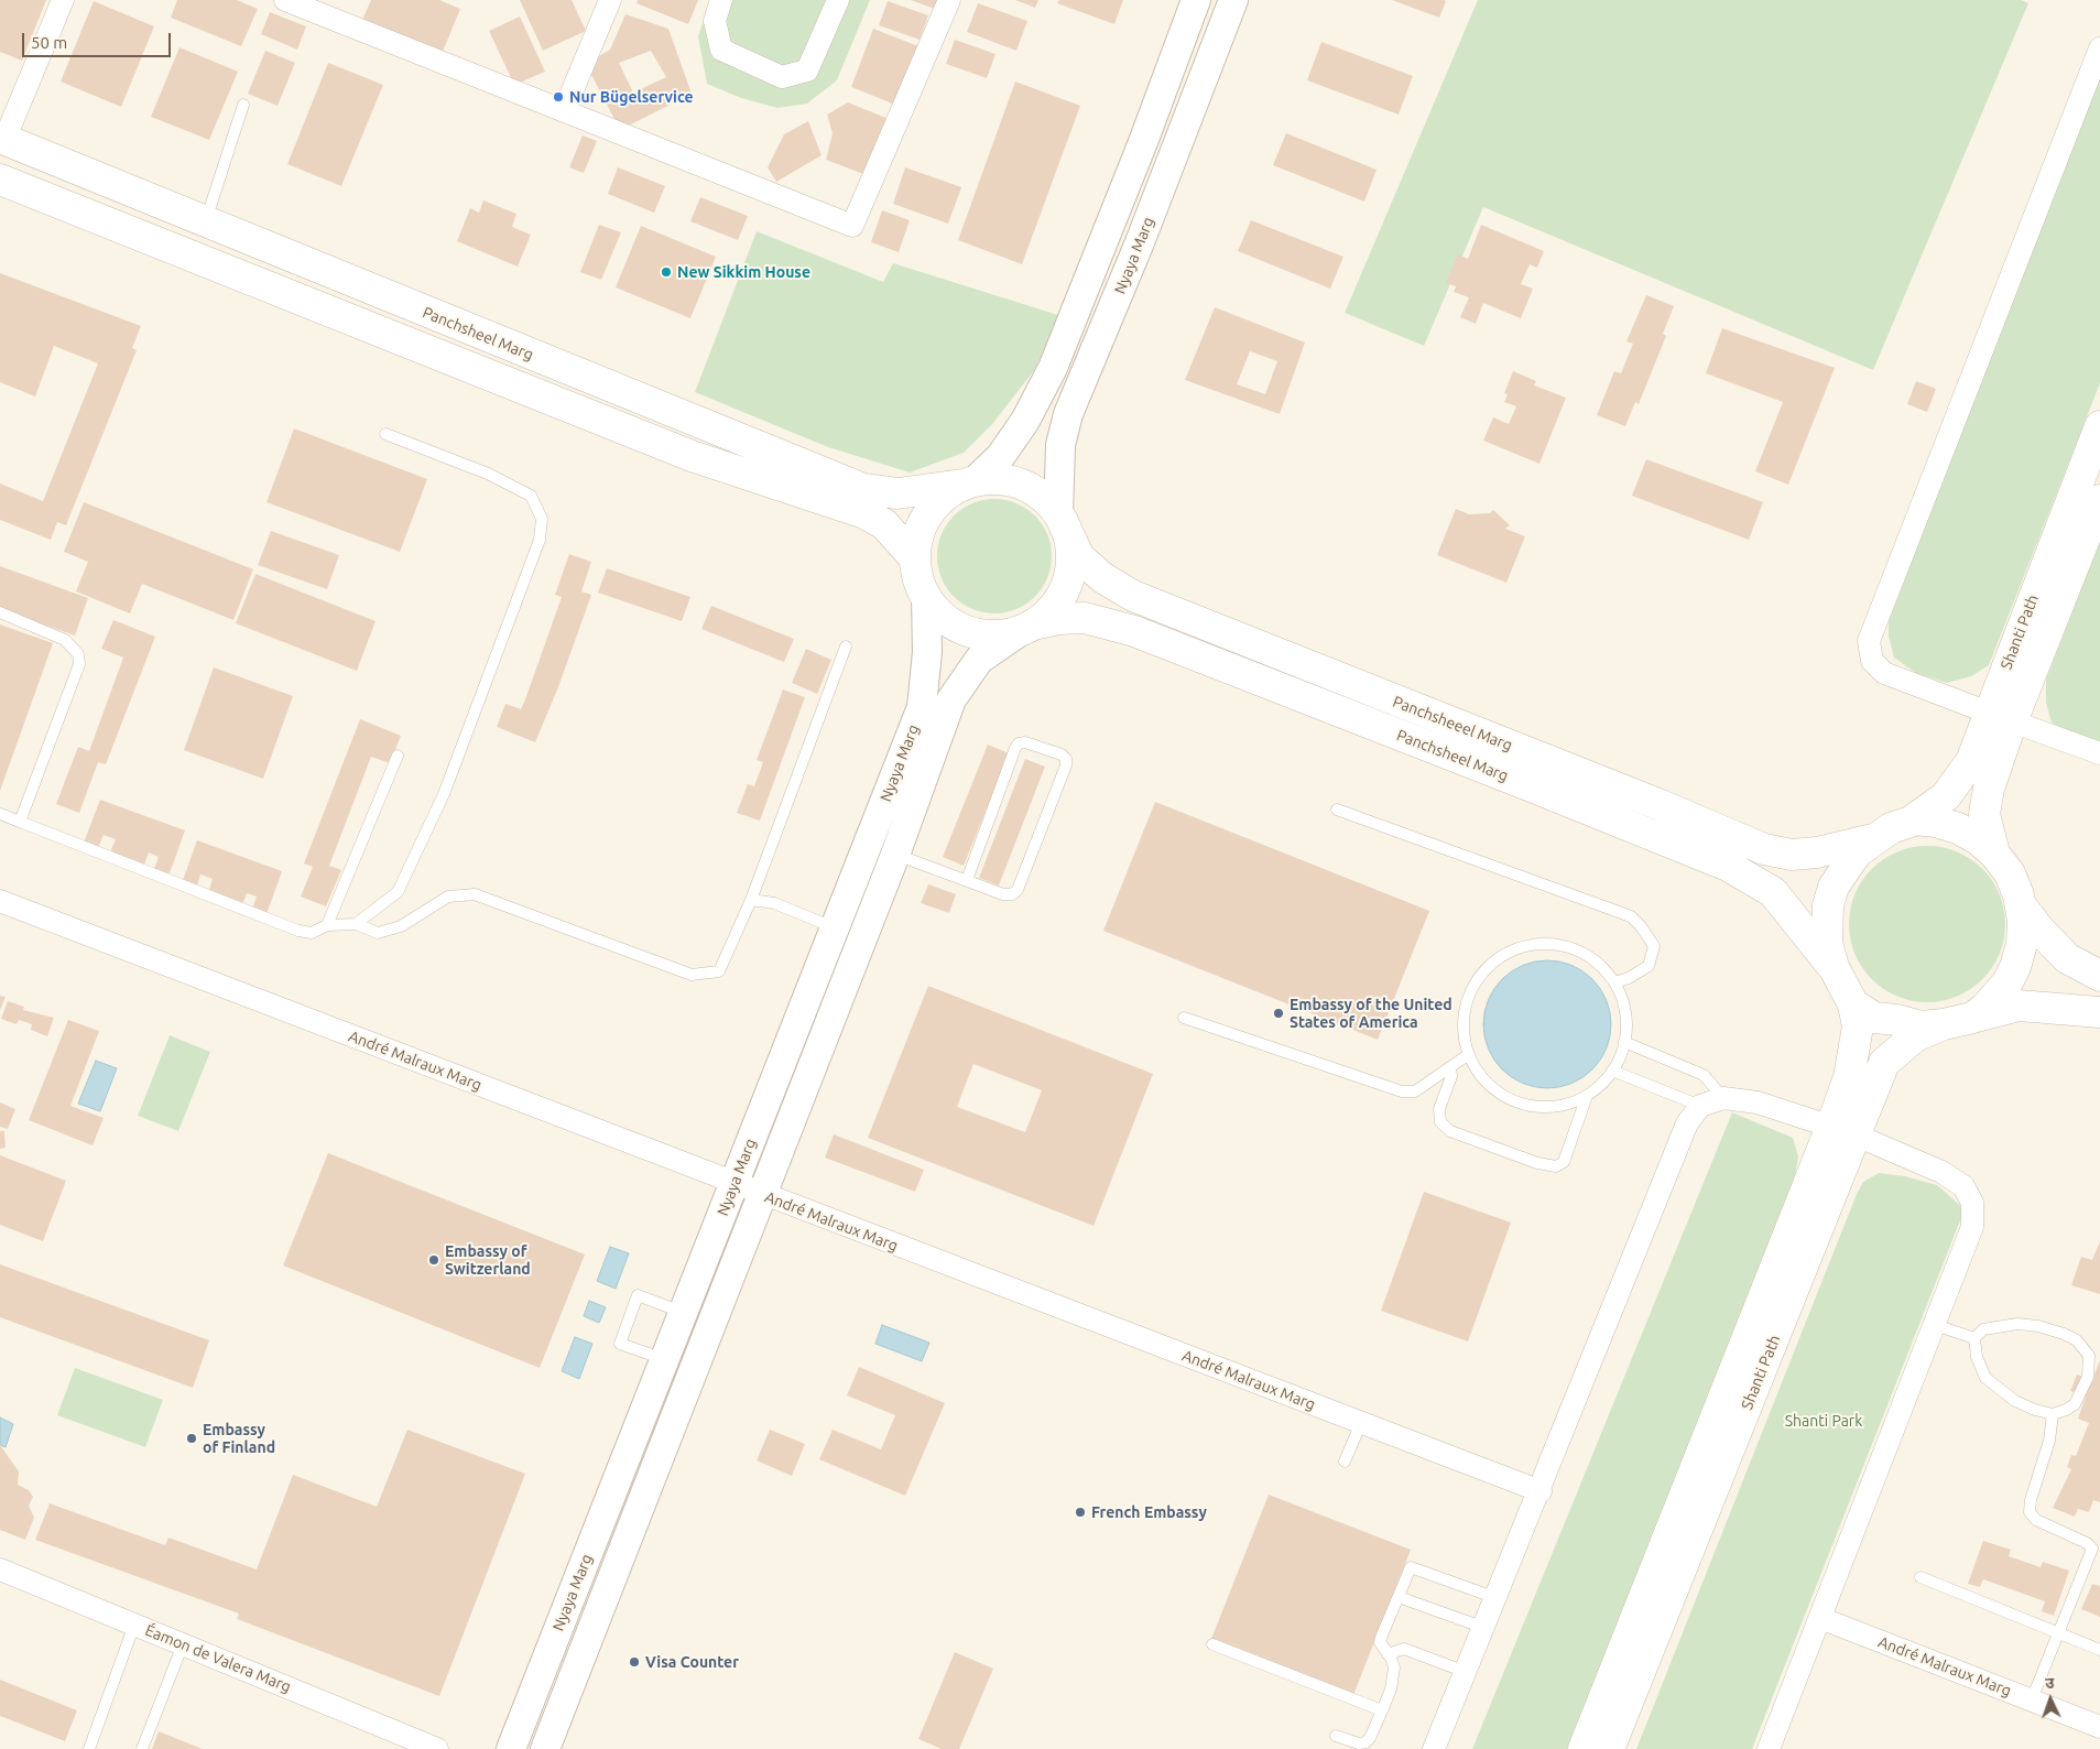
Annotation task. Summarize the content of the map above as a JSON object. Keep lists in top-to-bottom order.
{
  "streets": {
    "main road": ["Panchsheel Marg", "Shanti Path", "Panchsheeel Marg"],
    "street": ["Nyaya Marg", "André Malraux Marg", "Éamon de Valera Marg"]
  },
  "crossings": [
    ["Nyaya Marg", "Panchsheel Marg"],
    ["Nyaya Marg", "Panchsheeel Marg"],
    ["Nyaya Marg", "André Malraux Marg"],
    ["Panchsheel Marg", "Panchsheeel Marg"],
    ["Shanti Path", "Panchsheeel Marg"]
  ],
  "parks": ["Shanti Park"],
  "places": [
    "Nur Bügelservice",
    "New Sikkim House",
    "Embassy of the United States of America",
    "Embassy of Switzerland",
    "Embassy of Finland",
    "French Embassy",
    "Visa Counter"
  ],
  "scale_bar": "50 m",
  "north": "top"
}
